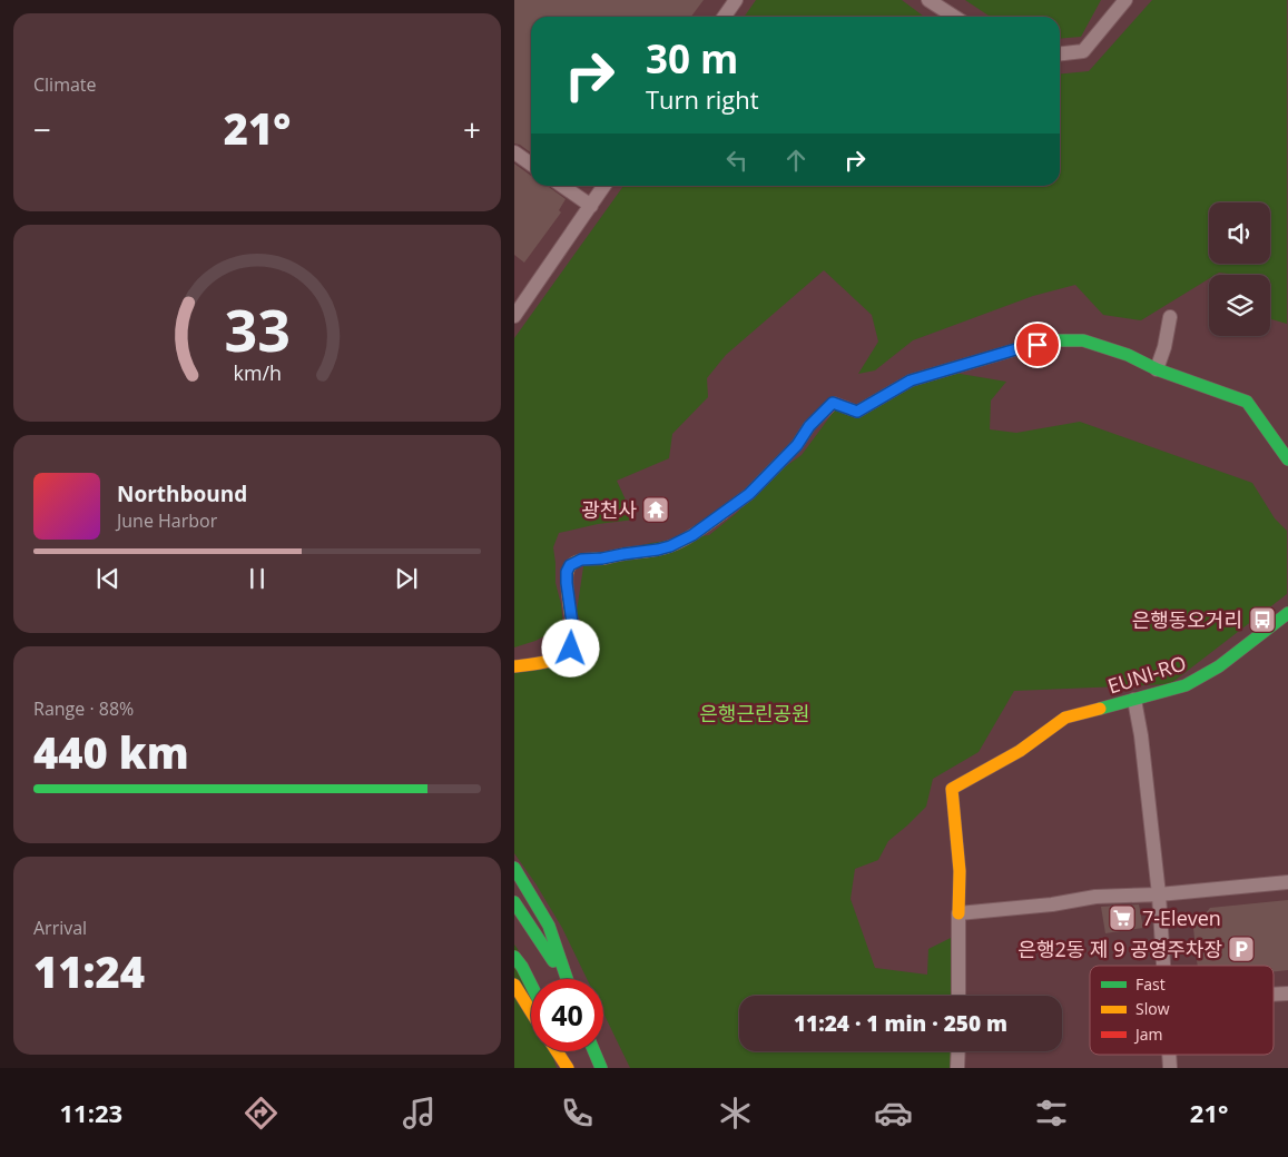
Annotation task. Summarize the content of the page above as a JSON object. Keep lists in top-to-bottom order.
{
  "streets": {
    "street": ["EUNI-RO"]
  },
  "parks": ["은행근린공원"],
  "places": {
    "temple": ["광천사"],
    "bus stop": ["은행동오거리"],
    "supermarket": ["7-Eleven"],
    "parking": ["은행2동 제 9 공영주차장"]
  },
  "legend": ["Fast", "Slow", "Jam"],
  "page": {
    "tile": [
      "Climate",
      ["Range · 88%", "440 km"],
      ["Arrival", "11:24"]
    ],
    "turn": ["30 m", "Turn right"],
    "heat": ["−", "21°", "+"],
    "song": ["Northbound", "June Harbor"],
    "limit": "40",
    "trip": "11:24 · 1 min · 250 m",
    "tabs": ["11:23", "21°"],
    "gauge": ["33", "km/h"]
  }
}
